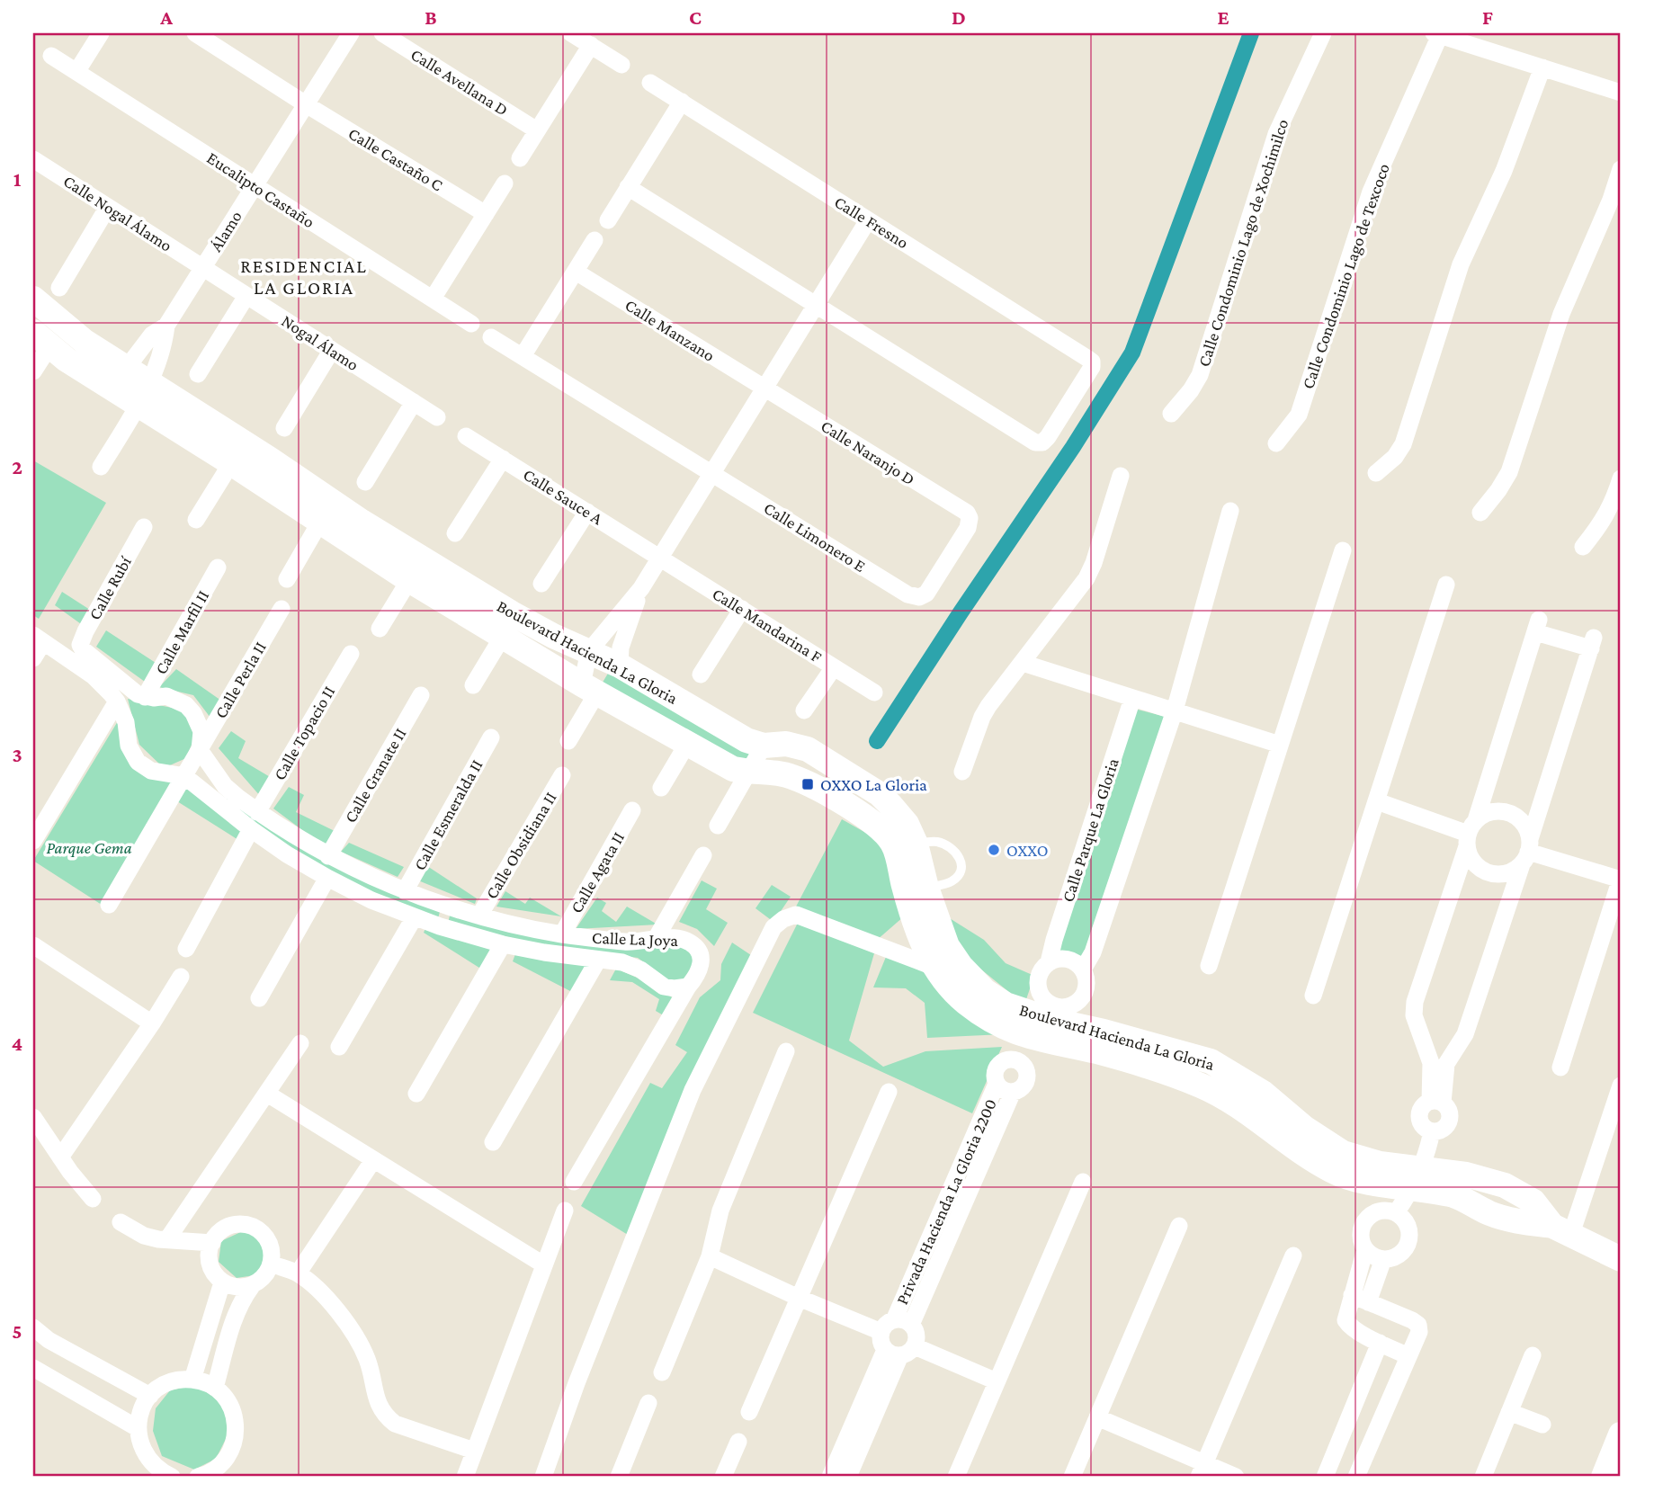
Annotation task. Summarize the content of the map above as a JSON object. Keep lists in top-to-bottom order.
{
  "streets": {
    "street": [
      "Calle Avellana D",
      "Calle Castaño C",
      "Eucalipto Castaño",
      "Calle Nogal Álamo",
      "Calle Fresno",
      "Álamo",
      "Calle Condominio Lago de Xochimilco",
      "Calle Condominio Lago de Texcoco",
      "Calle Manzano",
      "Nogal Álamo",
      "Calle Naranjo D",
      "Calle Sauce A",
      "Calle Limonero E",
      "Calle Rubí",
      "Calle Mandarina F",
      "Calle Marfil II",
      "Boulevard Hacienda La Gloria",
      "Calle Perla II",
      "Calle Topacio II",
      "Calle Granate II",
      "Calle Esmeralda II",
      "Calle Parque La Gloria",
      "Calle Obsidiana II",
      "Calle Agata II",
      "Calle La Joya",
      "Privada Hacienda La Gloria 2200"
    ]
  },
  "crossings": [
    ["Calle Castaño C", "Álamo"],
    ["Eucalipto Castaño", "Álamo"],
    ["Calle Nogal Álamo", "Álamo"],
    ["Calle Nogal Álamo", "Nogal Álamo"],
    ["Álamo", "Nogal Álamo"],
    ["Álamo", "Boulevard Hacienda La Gloria"],
    ["Calle Manzano", "Calle Naranjo D"],
    ["Calle Naranjo D", "Calle Limonero E"],
    ["Calle Sauce A", "Calle Mandarina F"],
    ["Calle Rubí", "Calle La Joya"],
    ["Calle Marfil II", "Calle La Joya"],
    ["Calle Perla II", "Calle La Joya"],
    ["Calle Topacio II", "Calle La Joya"],
    ["Calle Granate II", "Calle La Joya"],
    ["Calle Esmeralda II", "Calle La Joya"],
    ["Calle Obsidiana II", "Calle La Joya"],
    ["Calle Agata II", "Calle La Joya"]
  ],
  "districts": ["RESIDENCIAL LA GLORIA"],
  "parks": ["Parque Gema"],
  "places": {
    "transit": ["OXXO La Gloria"],
    "other": ["OXXO"]
  },
  "grid": {
    "columns": [
      "A",
      "B",
      "C",
      "D",
      "E",
      "F"
    ],
    "rows": [
      "1",
      "2",
      "3",
      "4",
      "5"
    ]
  }
}
